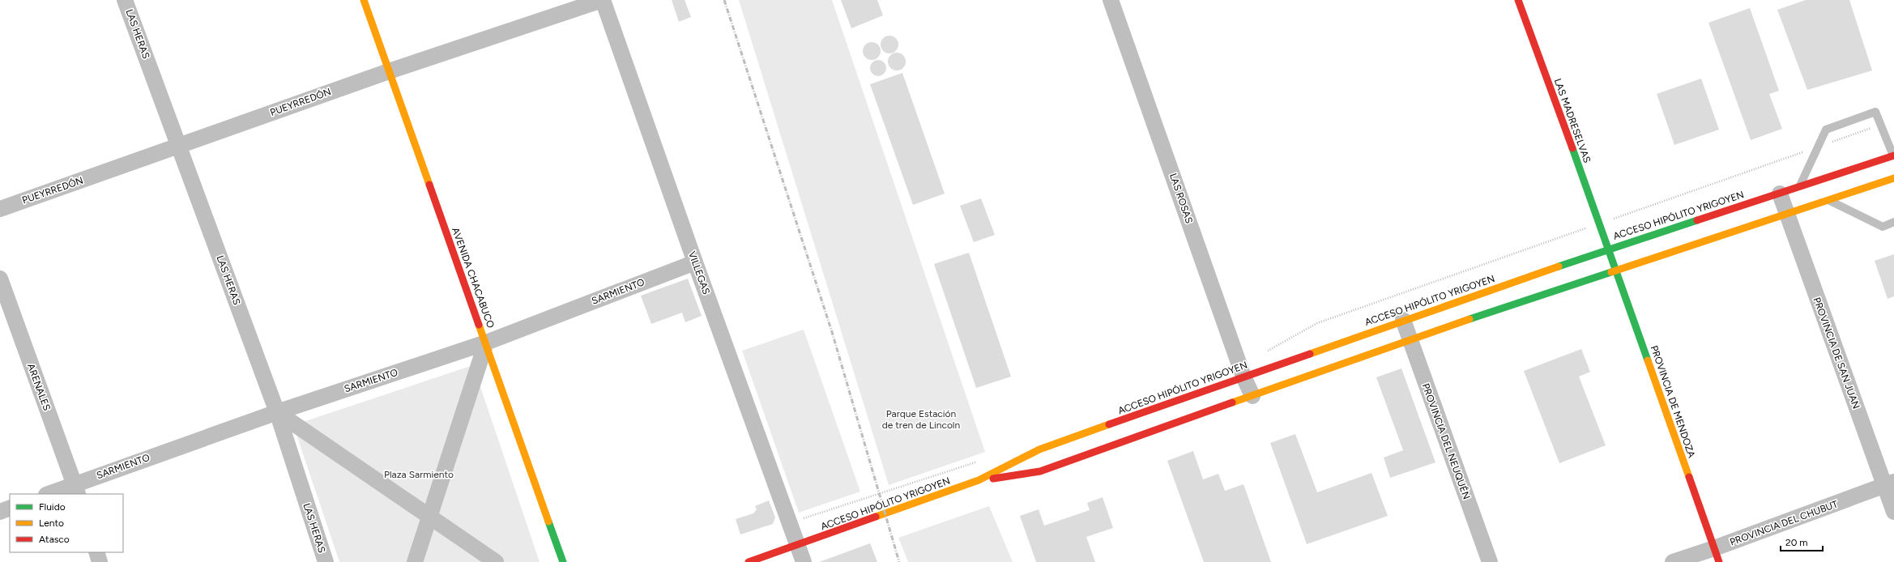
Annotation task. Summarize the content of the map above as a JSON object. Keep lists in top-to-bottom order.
{
  "streets": {
    "main road": [
      "LAS MADRESELVAS",
      "ACCESO HIPÓLITO YRIGOYEN",
      "AVENIDA CHACABUCO",
      "PROVINCIA DE MENDOZA"
    ],
    "street": [
      "LAS HERAS",
      "PUEYRREDÓN",
      "LAS ROSAS",
      "VILLEGAS",
      "SARMIENTO",
      "PROVINCIA DE SAN JUAN",
      "ARENALES",
      "PROVINCIA DEL NEUQUÉN",
      "PROVINCIA DEL CHUBUT"
    ]
  },
  "crossings": [
    ["LAS HERAS", "PUEYRREDÓN"],
    ["LAS HERAS", "SARMIENTO"],
    ["PUEYRREDÓN", "VILLEGAS"],
    ["PUEYRREDÓN", "AVENIDA CHACABUCO"],
    ["LAS MADRESELVAS", "ACCESO HIPÓLITO YRIGOYEN"],
    ["LAS MADRESELVAS", "PROVINCIA DE MENDOZA"],
    ["LAS ROSAS", "ACCESO HIPÓLITO YRIGOYEN"],
    ["ACCESO HIPÓLITO YRIGOYEN", "VILLEGAS"],
    ["ACCESO HIPÓLITO YRIGOYEN", "PROVINCIA DE SAN JUAN"],
    ["ACCESO HIPÓLITO YRIGOYEN", "PROVINCIA DE MENDOZA"],
    ["ACCESO HIPÓLITO YRIGOYEN", "PROVINCIA DEL NEUQUÉN"],
    ["VILLEGAS", "SARMIENTO"],
    ["AVENIDA CHACABUCO", "SARMIENTO"],
    ["SARMIENTO", "ARENALES"],
    ["PROVINCIA DE SAN JUAN", "PROVINCIA DEL CHUBUT"],
    ["PROVINCIA DE MENDOZA", "PROVINCIA DEL CHUBUT"]
  ],
  "parks": ["Parque Estación de tren de Lincoln", "Plaza Sarmiento"],
  "legend": ["Fluido", "Lento", "Atasco"],
  "scale_bar": "20 m"
}
